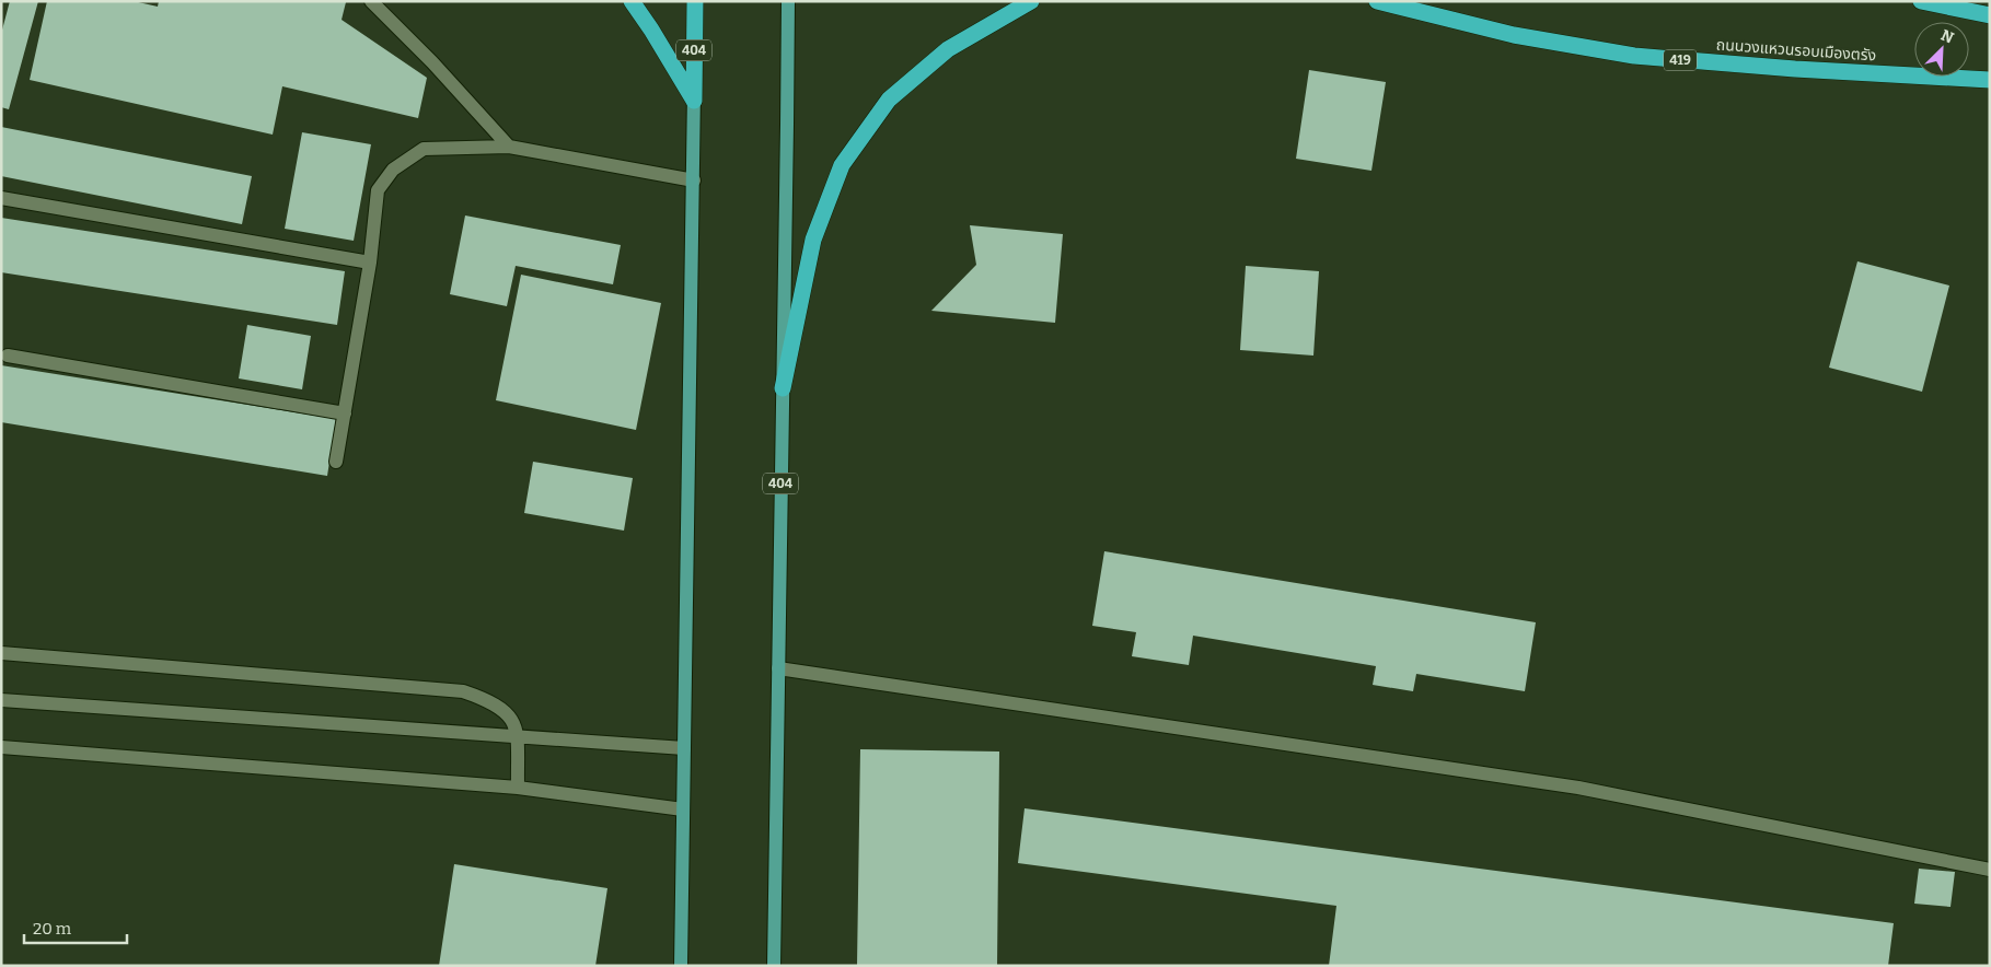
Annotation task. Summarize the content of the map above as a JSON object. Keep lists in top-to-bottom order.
{
  "streets": {
    "highway": ["404", "ถนนวงแหวนรอบเมืองตรัง", "419"]
  },
  "scale_bar": "20 m",
  "north": "top right"
}
